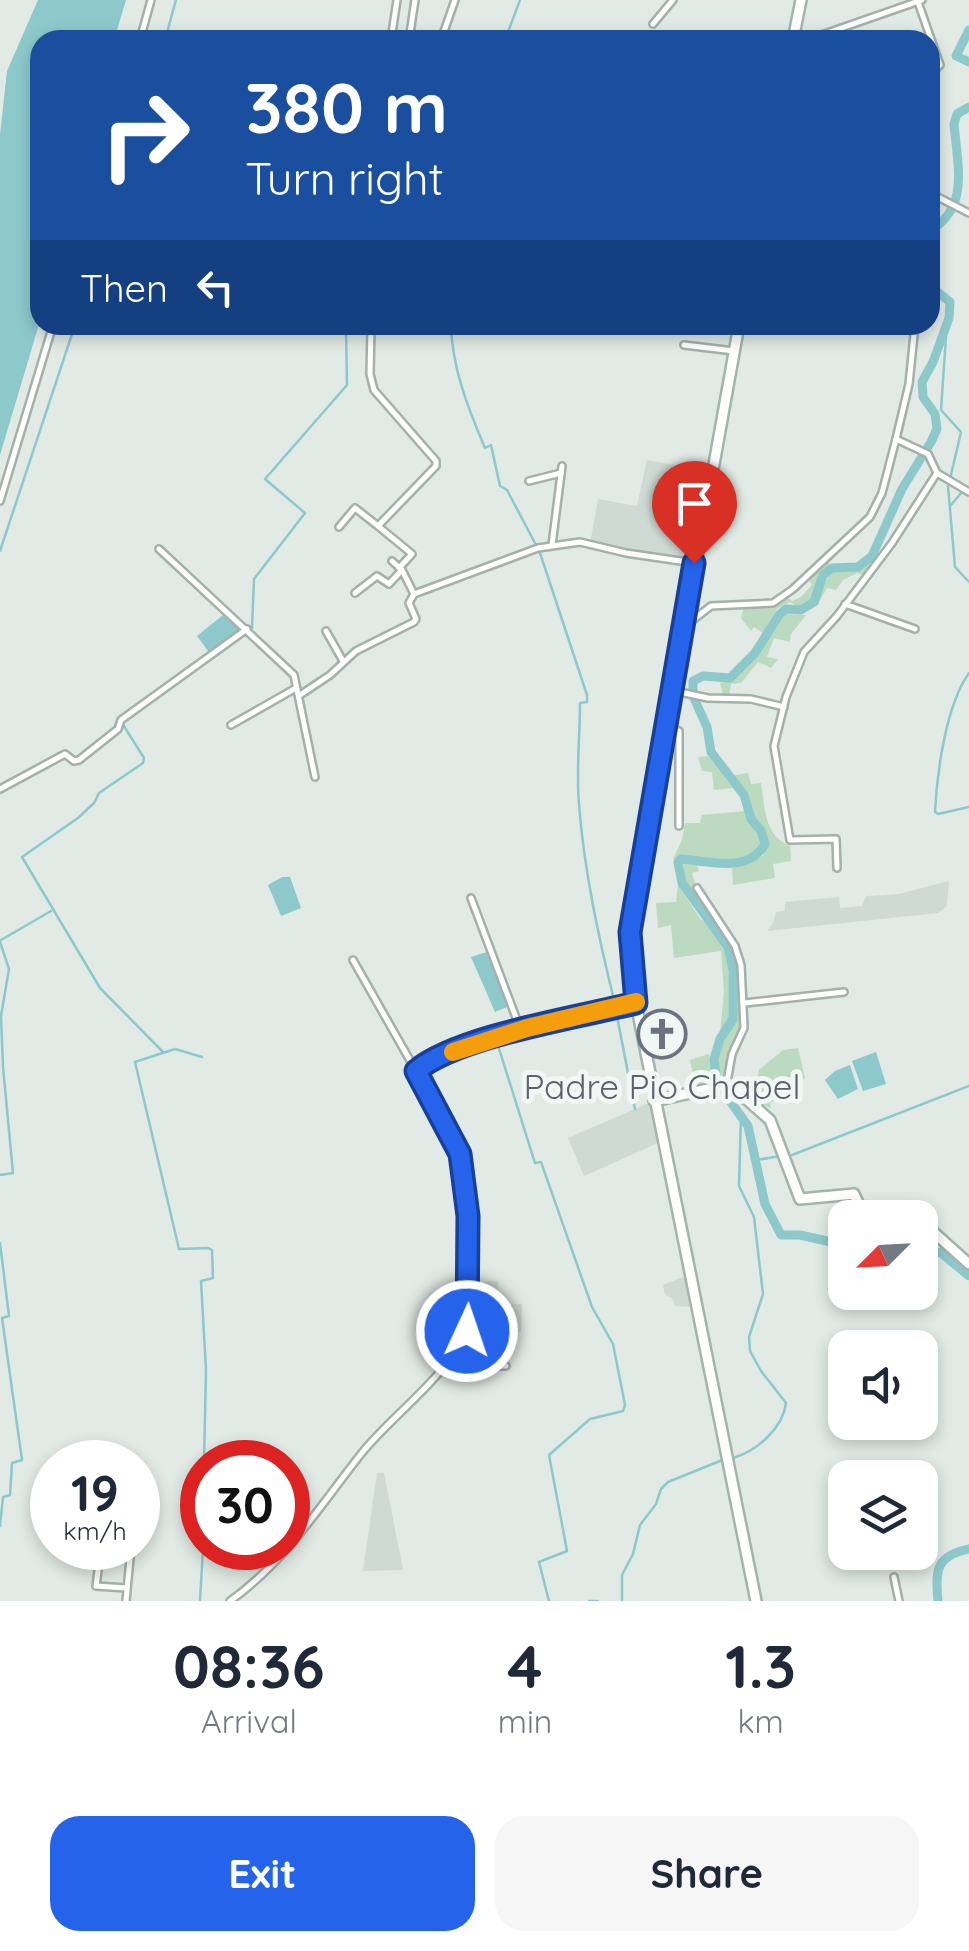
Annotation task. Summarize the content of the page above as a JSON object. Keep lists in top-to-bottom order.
{
  "places": {
    "church": ["Padre Pio Chapel"]
  },
  "north": "bottom left",
  "page": {
    "turn": ["380 m", "Turn right"],
    "then": "Then",
    "speed": "19 km/h",
    "limit": "30",
    "eta": [
      "08:36",
      "Arrival",
      "4",
      "min",
      "1.3",
      "km"
    ],
    "buttons": ["Exit", "Share"]
  }
}
